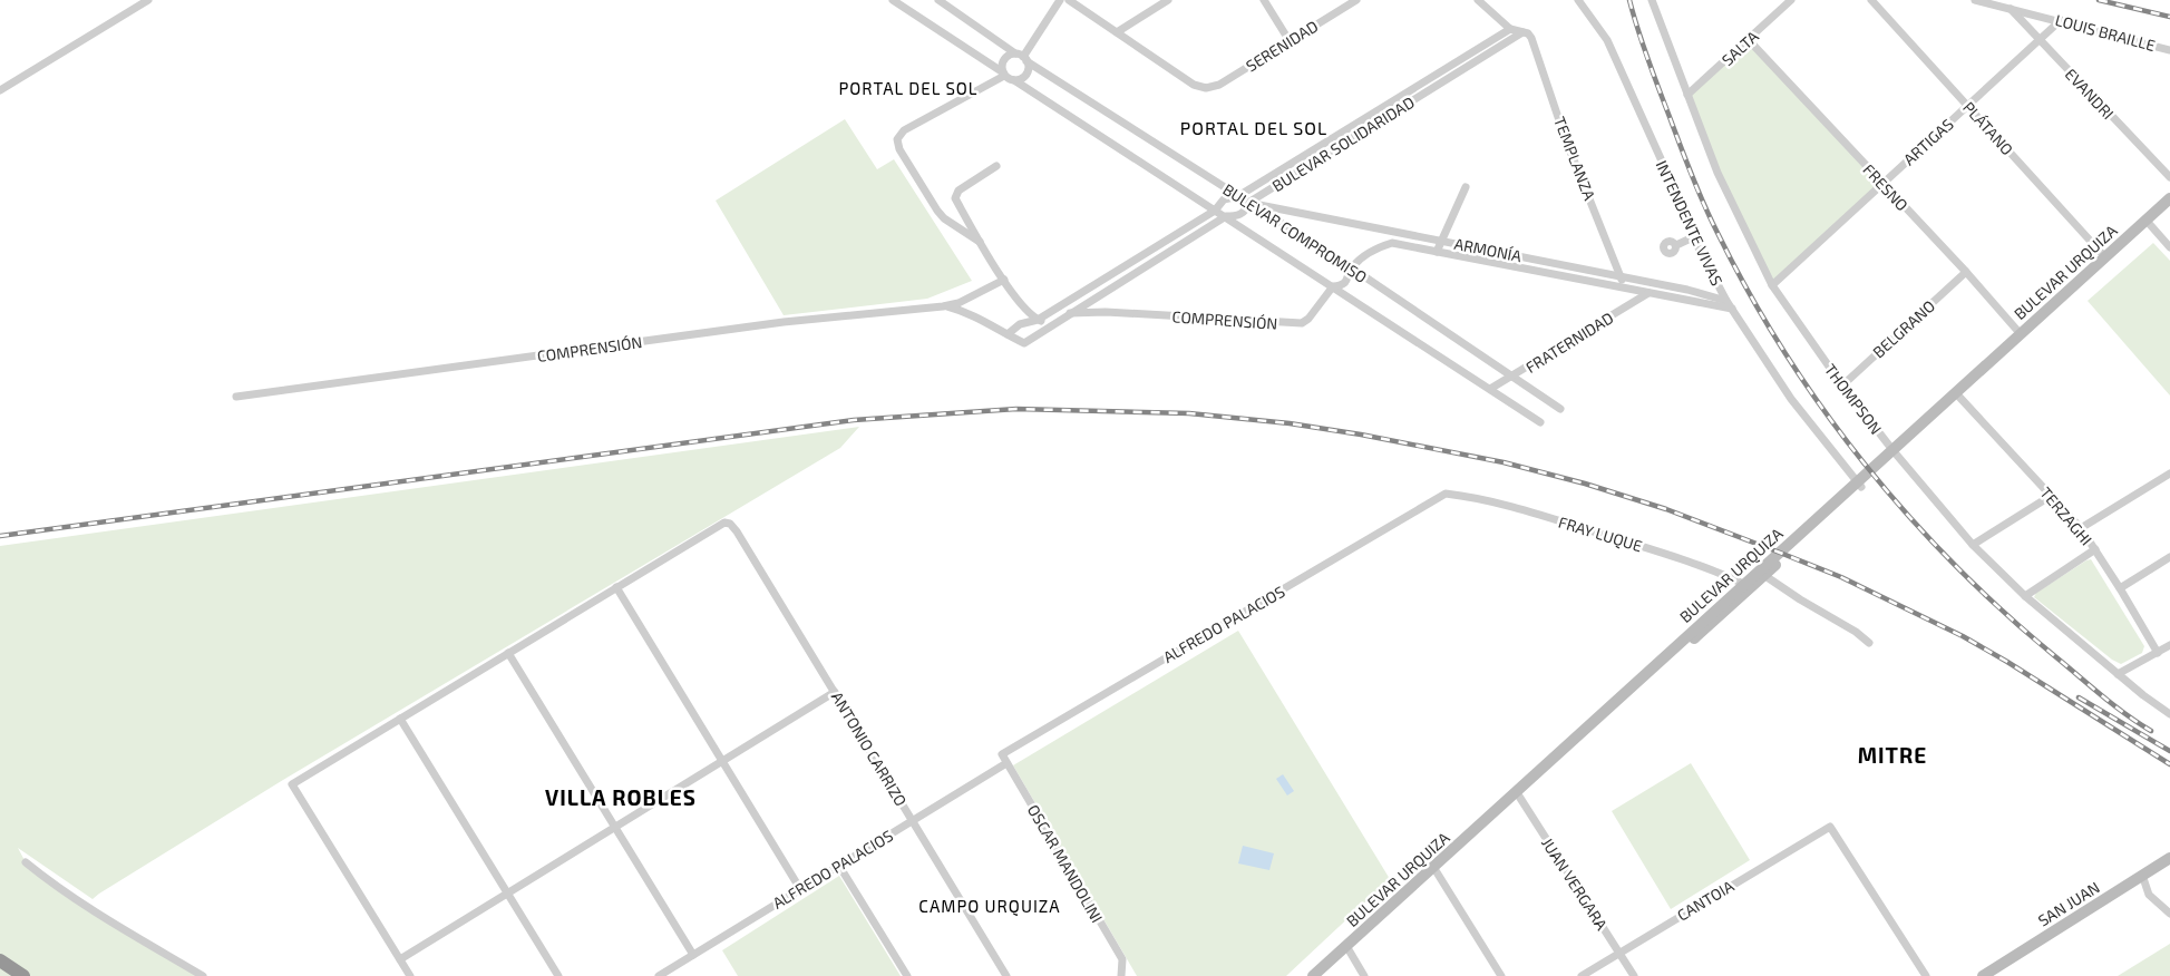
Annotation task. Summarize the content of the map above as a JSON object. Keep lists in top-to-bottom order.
{
  "streets": {
    "main road": ["BULEVAR URQUIZA", "SAN JUAN"],
    "street": [
      "LOUIS BRAILLE",
      "SERENIDAD",
      "SALTA",
      "EVANDRI",
      "PLÁTANO",
      "ARTIGAS",
      "BULEVAR SOLIDARIDAD",
      "TEMPLANZA",
      "FRESNO",
      "INTENDENTE VIVAS",
      "BULEVAR COMPROMISO",
      "ARMONÍA",
      "COMPRENSIÓN",
      "BELGRANO",
      "FRATERNIDAD",
      "THOMPSON",
      "TERZAGHI",
      "FRAY LUQUE",
      "ALFREDO PALACIOS",
      "ANTONIO CARRIZO",
      "OSCAR MANDOLINI",
      "JUAN VERGARA",
      "CANTOIA"
    ]
  },
  "crossings": [
    ["LOUIS BRAILLE", "EVANDRI"],
    ["LOUIS BRAILLE", "ARTIGAS"],
    ["SALTA", "FRESNO"],
    ["SALTA", "THOMPSON"],
    ["EVANDRI", "ARTIGAS"],
    ["PLÁTANO", "ARTIGAS"],
    ["PLÁTANO", "BULEVAR URQUIZA"],
    ["ARTIGAS", "FRESNO"],
    ["ARTIGAS", "THOMPSON"],
    ["BULEVAR SOLIDARIDAD", "TEMPLANZA"],
    ["BULEVAR SOLIDARIDAD", "BULEVAR COMPROMISO"],
    ["BULEVAR SOLIDARIDAD", "ARMONÍA"],
    ["BULEVAR SOLIDARIDAD", "COMPRENSIÓN"],
    ["TEMPLANZA", "ARMONÍA"],
    ["FRESNO", "BULEVAR URQUIZA"],
    ["FRESNO", "BELGRANO"],
    ["INTENDENTE VIVAS", "ARMONÍA"],
    ["INTENDENTE VIVAS", "BULEVAR URQUIZA"],
    ["BULEVAR COMPROMISO", "ARMONÍA"],
    ["BULEVAR COMPROMISO", "COMPRENSIÓN"],
    ["BULEVAR COMPROMISO", "FRATERNIDAD"],
    ["ARMONÍA", "COMPRENSIÓN"],
    ["ARMONÍA", "FRATERNIDAD"],
    ["BULEVAR URQUIZA", "THOMPSON"],
    ["BULEVAR URQUIZA", "TERZAGHI"],
    ["BULEVAR URQUIZA", "FRAY LUQUE"],
    ["BULEVAR URQUIZA", "JUAN VERGARA"],
    ["BELGRANO", "THOMPSON"],
    ["FRAY LUQUE", "ALFREDO PALACIOS"],
    ["ALFREDO PALACIOS", "ANTONIO CARRIZO"],
    ["ALFREDO PALACIOS", "OSCAR MANDOLINI"],
    ["JUAN VERGARA", "CANTOIA"]
  ],
  "districts": [
    "PORTAL DEL SOL",
    "PORTAL DEL SOL",
    "MITRE",
    "VILLA ROBLES",
    "CAMPO URQUIZA"
  ]
}
